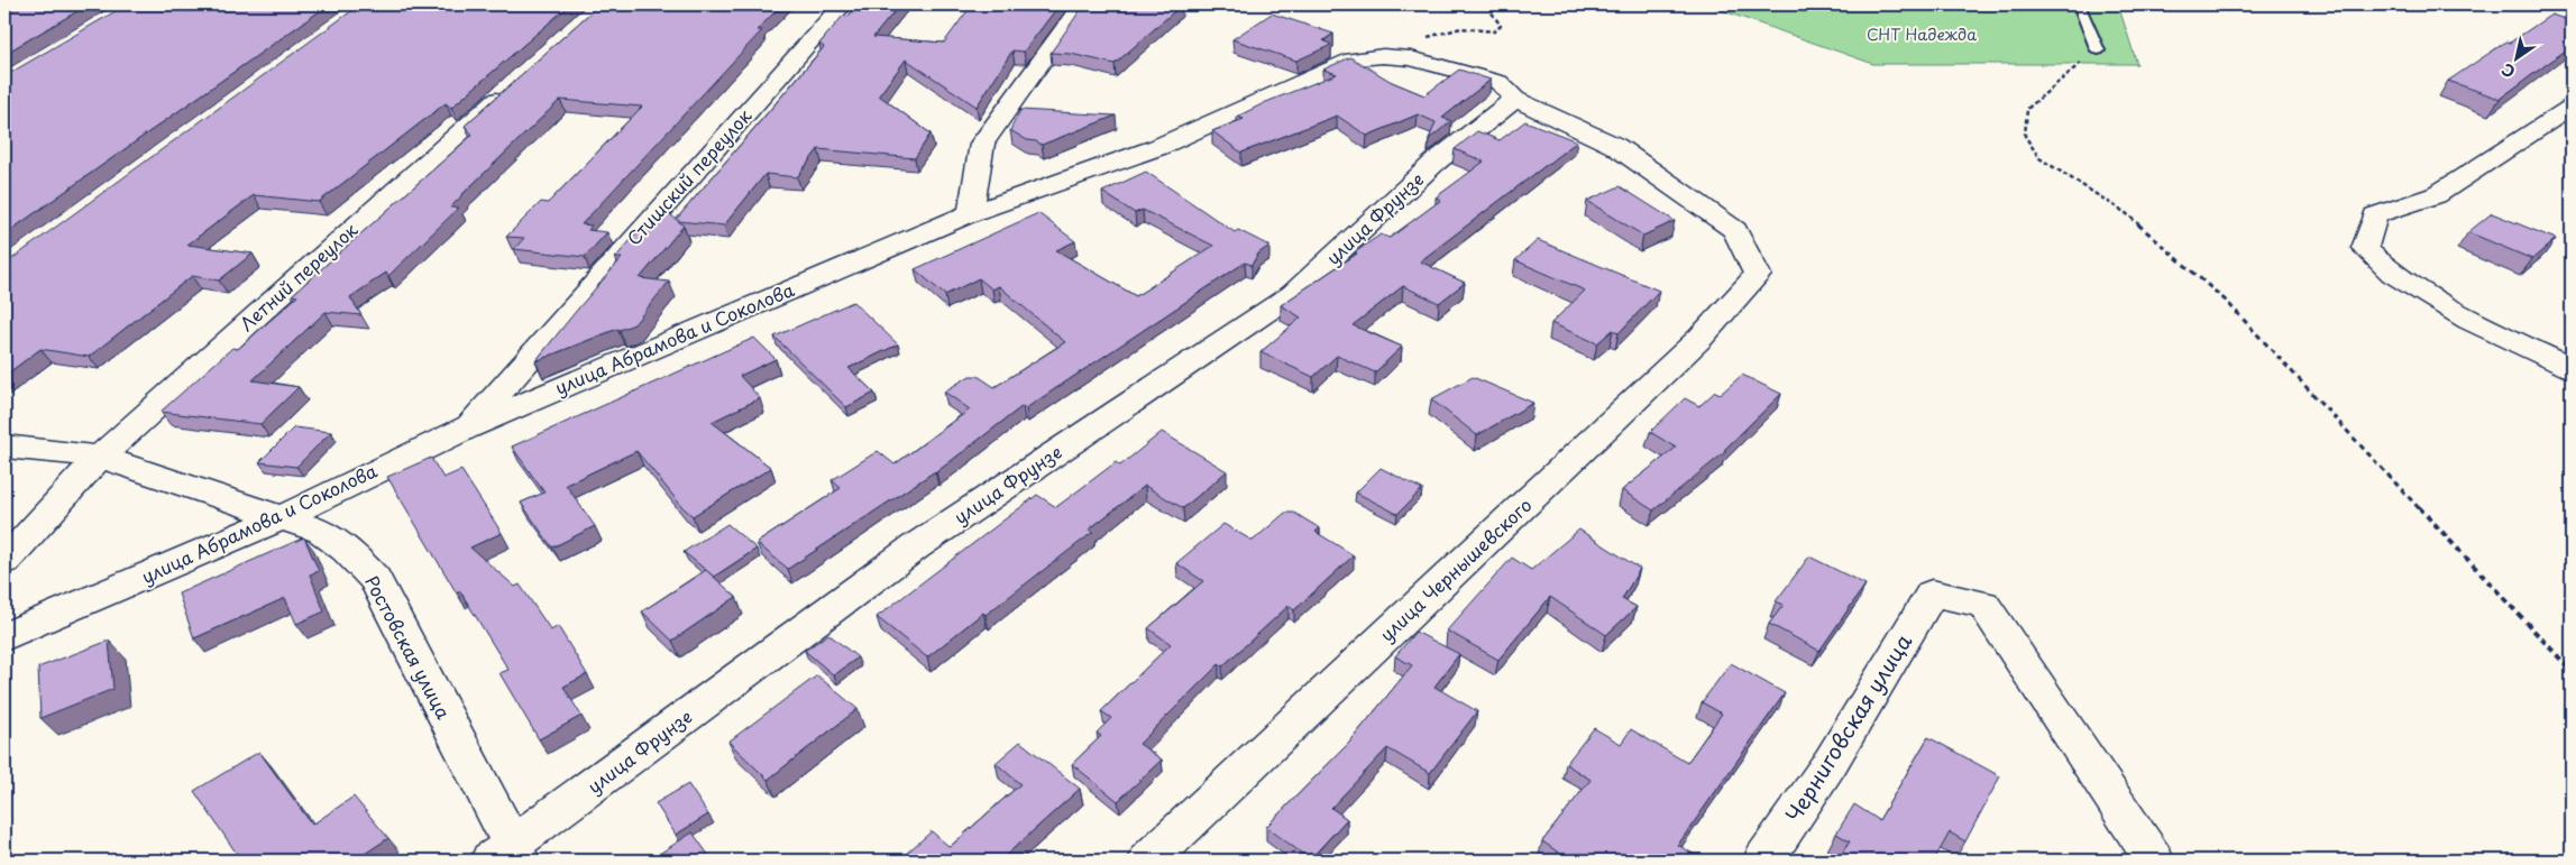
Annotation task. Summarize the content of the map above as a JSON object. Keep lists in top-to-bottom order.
{
  "streets": {
    "street": [
      "Стишский переулок",
      "улица Фрунзе",
      "Летний переулок",
      "улица Абрамова и Соколова",
      "улица Чернышевского",
      "Ростовская улица",
      "Черниговская улица"
    ]
  },
  "crossings": [
    ["Стишский переулок", "улица Абрамова и Соколова"],
    ["улица Фрунзе", "улица Абрамова и Соколова"],
    ["улица Фрунзе", "Ростовская улица"],
    ["Летний переулок", "Ростовская улица"],
    ["улица Абрамова и Соколова", "улица Чернышевского"],
    ["улица Абрамова и Соколова", "Ростовская улица"]
  ],
  "parks": ["СНТ Надежда"],
  "north": "bottom left"
}
